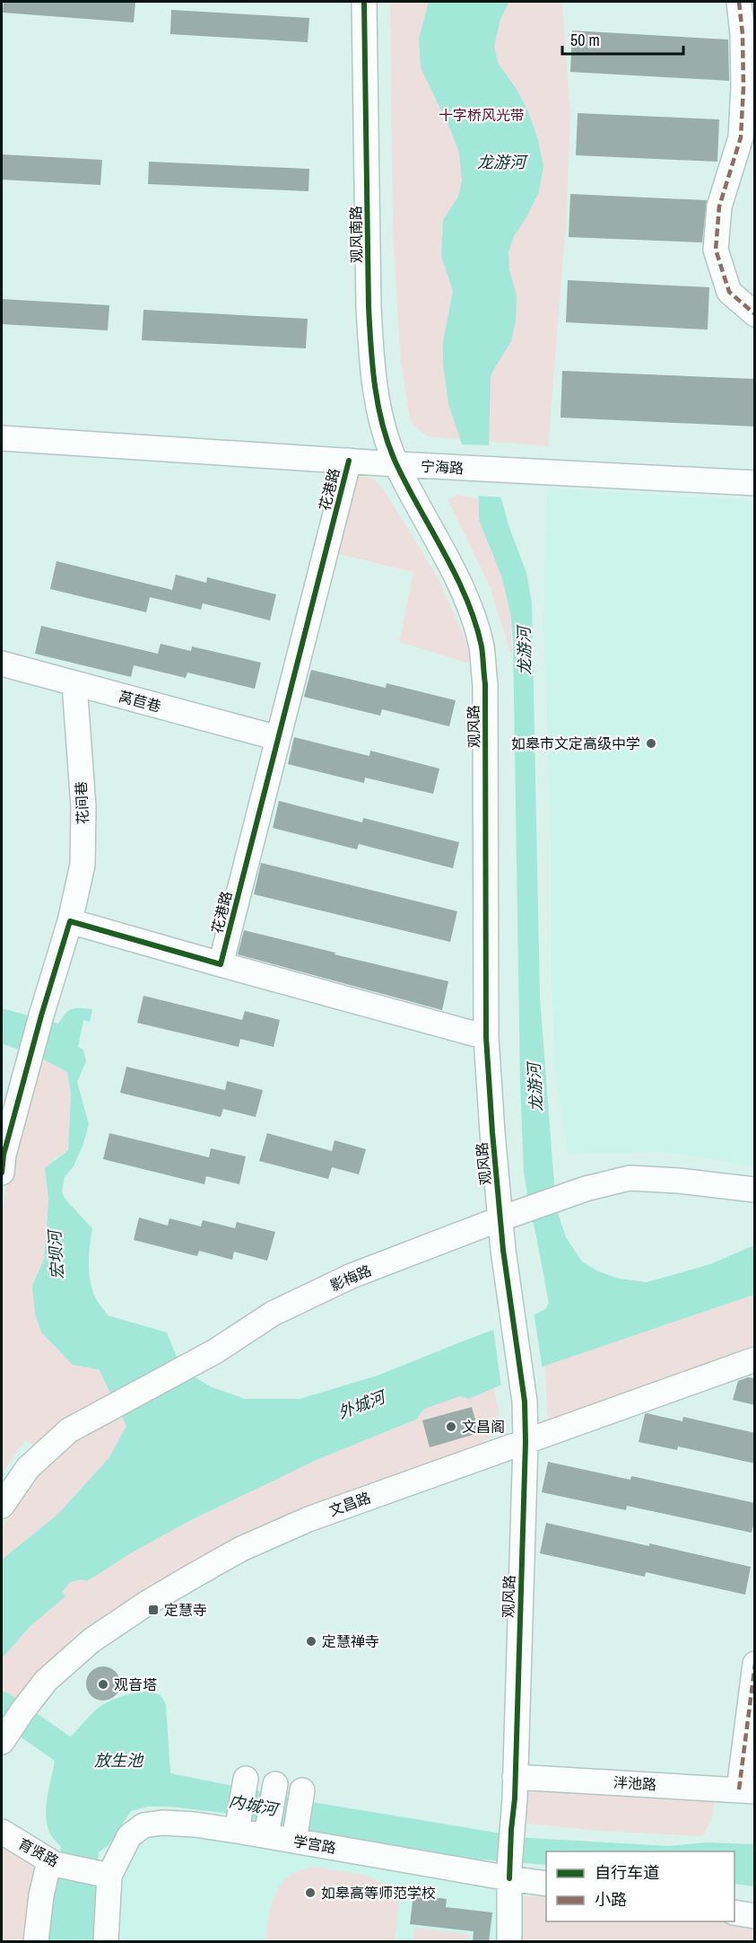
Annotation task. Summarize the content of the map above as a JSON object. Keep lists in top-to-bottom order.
{
  "streets": {
    "street": [
      "观风南路",
      "宁海路",
      "花港路",
      "莴苣巷",
      "观风路",
      "花间巷",
      "影梅路",
      "文昌路",
      "泮池路",
      "学宫路",
      "育贤路"
    ]
  },
  "crossings": [
    ["观风南路", "宁海路"],
    ["观风南路", "观风路"],
    ["宁海路", "花港路"],
    ["宁海路", "观风路"],
    ["花港路", "莴苣巷"],
    ["莴苣巷", "花间巷"],
    ["观风路", "影梅路"],
    ["观风路", "文昌路"],
    ["观风路", "泮池路"],
    ["观风路", "学宫路"],
    ["学宫路", "育贤路"]
  ],
  "water": [
    "龙游河",
    "宏坝河",
    "外城河",
    "放生池",
    "内城河"
  ],
  "parks": ["十字桥风光带"],
  "places": {
    "other": [
      "如皋市文定高级中学",
      "文昌阁",
      "定慧禅寺",
      "观音塔",
      "如皋高等师范学校"
    ],
    "transit": ["定慧寺"]
  },
  "legend": ["自行车道", "小路"],
  "scale_bar": "50 m"
}
